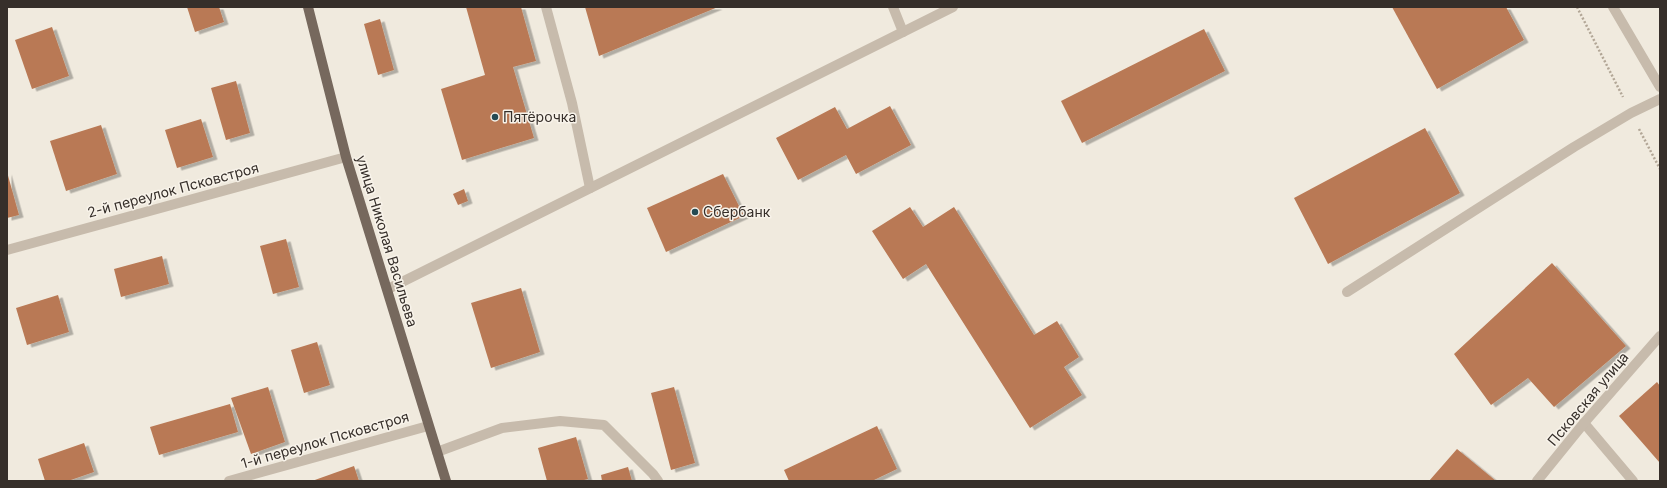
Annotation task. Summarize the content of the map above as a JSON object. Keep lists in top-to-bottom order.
{
  "streets": {
    "main road": ["улица Николая Васильева"],
    "street": ["2-й переулок Псковстроя", "Псковская улица", "1-й переулок Псковстроя"]
  },
  "crossings": [
    ["2-й переулок Псковстроя", "улица Николая Васильева"],
    ["улица Николая Васильева", "1-й переулок Псковстроя"]
  ],
  "places": ["Пятёрочка", "Сбербанк"]
}
